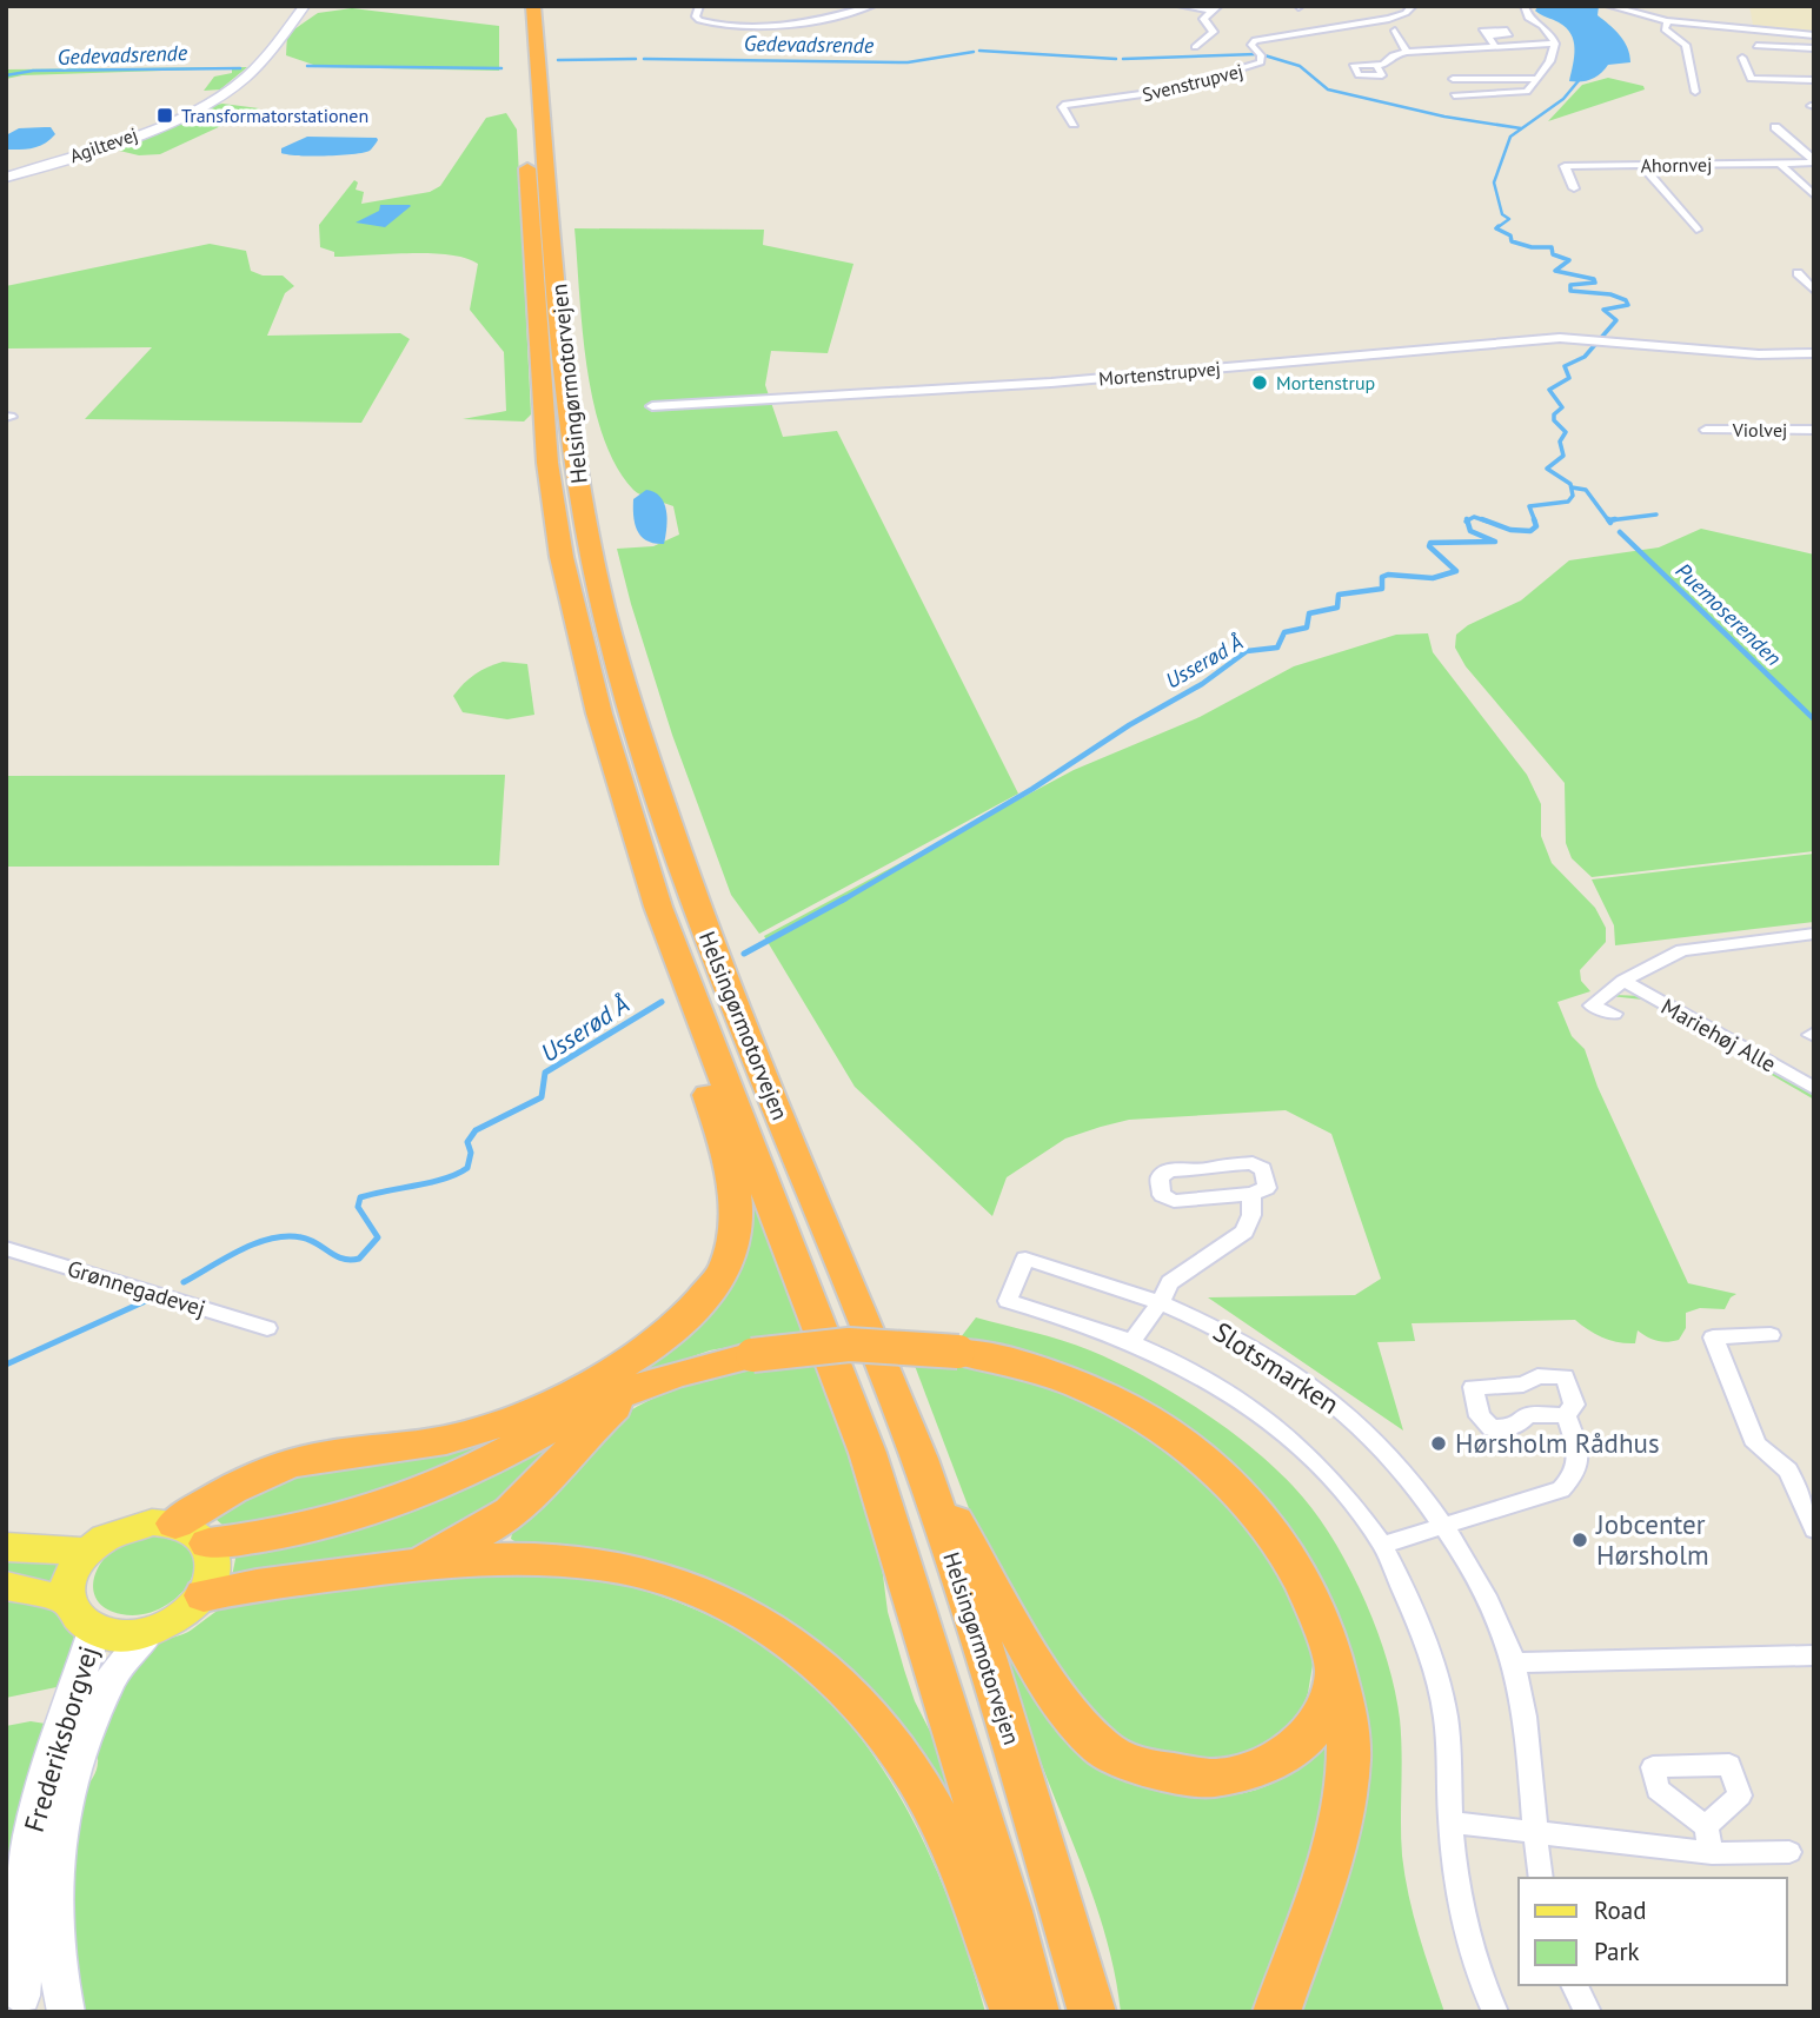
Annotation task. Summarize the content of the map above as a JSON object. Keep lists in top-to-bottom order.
{
  "streets": {
    "highway": ["Helsingørmotorvejen"],
    "street": [
      "Svenstrupvej",
      "Agiltevej",
      "Ahornvej",
      "Mortenstrupvej",
      "Violvej",
      "Mariehøj Alle",
      "Grønnegadevej",
      "Slotsmarken",
      "Frederiksborgvej"
    ]
  },
  "water": ["Gedevadsrende", "Puemoserenden", "Usserød Å"],
  "places": {
    "transit": ["Transformatorstationen"],
    "other": ["Mortenstrup", "Hørsholm Rådhus", "Jobcenter Hørsholm"]
  },
  "legend": ["Road", "Park"]
}
